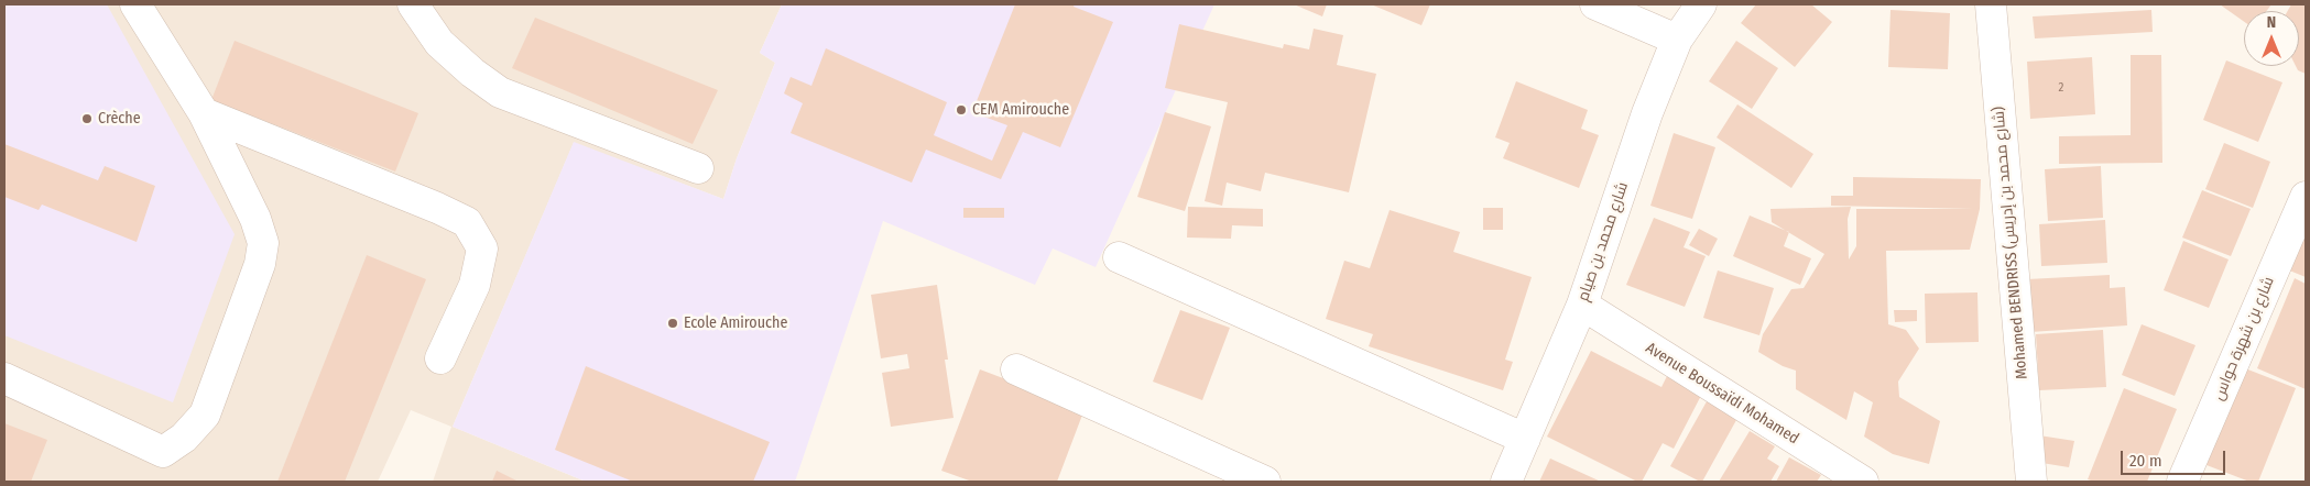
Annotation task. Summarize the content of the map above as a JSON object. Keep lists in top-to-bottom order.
{
  "streets": {
    "street": [
      "شارع محمد بن صيام",
      "Mohamed BENDRISS (شارع محمد بن إدريس)",
      "شارع بن شهرة حواس",
      "Avenue Boussaïdi Mohamed"
    ]
  },
  "crossings": [
    ["شارع محمد بن صيام", "Avenue Boussaïdi Mohamed"]
  ],
  "places": ["CEM Amirouche", "Crèche", "Ecole Amirouche"],
  "house_numbers": ["2"],
  "scale_bar": "20 m",
  "north": "top"
}
